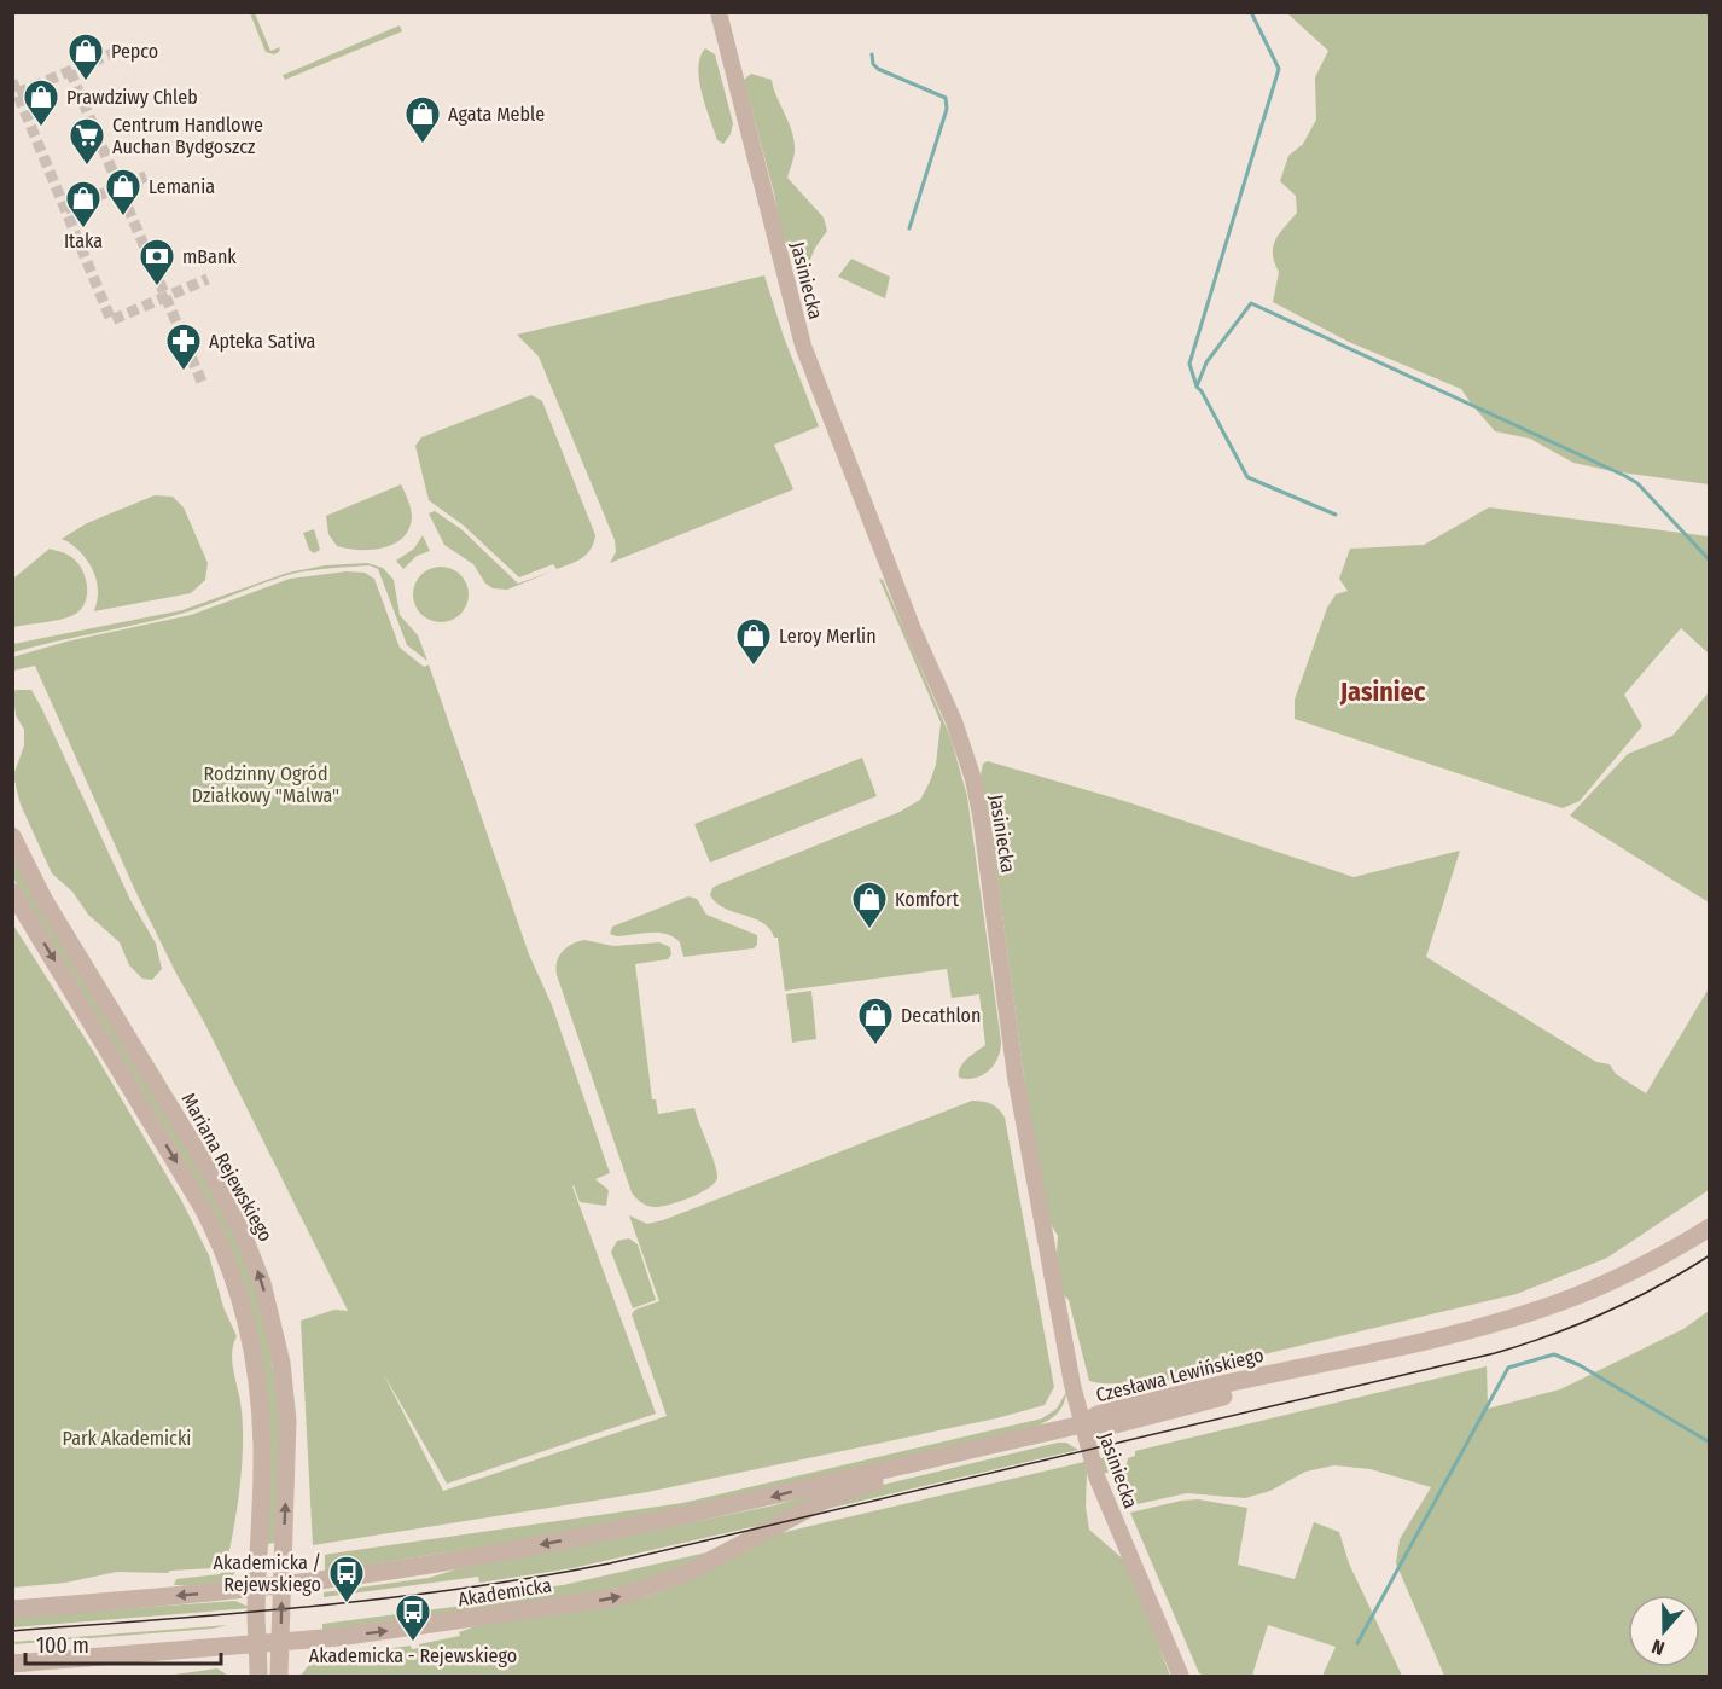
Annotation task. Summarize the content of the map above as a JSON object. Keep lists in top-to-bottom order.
{
  "streets": {
    "street": [
      "Jasiniecka",
      "Mariana Rejewskiego",
      "Czesława Lewińskiego",
      "Akademicka"
    ]
  },
  "crossings": [
    ["Jasiniecka", "Czesława Lewińskiego"],
    ["Jasiniecka", "Akademicka"],
    ["Mariana Rejewskiego", "Akademicka"],
    ["Czesława Lewińskiego", "Akademicka"]
  ],
  "districts": ["Jasiniec"],
  "parks": ["Rodzinny Ogród Działkowy \"Malwa\"", "Park Akademicki"],
  "places": {
    "shop": [
      "Pepco",
      "Prawdziwy Chleb",
      "Agata Meble",
      "Lemania",
      "Itaka",
      "Leroy Merlin",
      "Komfort",
      "Decathlon"
    ],
    "supermarket": ["Centrum Handlowe Auchan Bydgoszcz"],
    "bank": ["mBank"],
    "pharmacy": ["Apteka Sativa"],
    "bus stop": ["Akademicka / Rejewskiego", "Akademicka - Rejewskiego"]
  },
  "scale_bar": "100 m",
  "north": "bottom"
}
